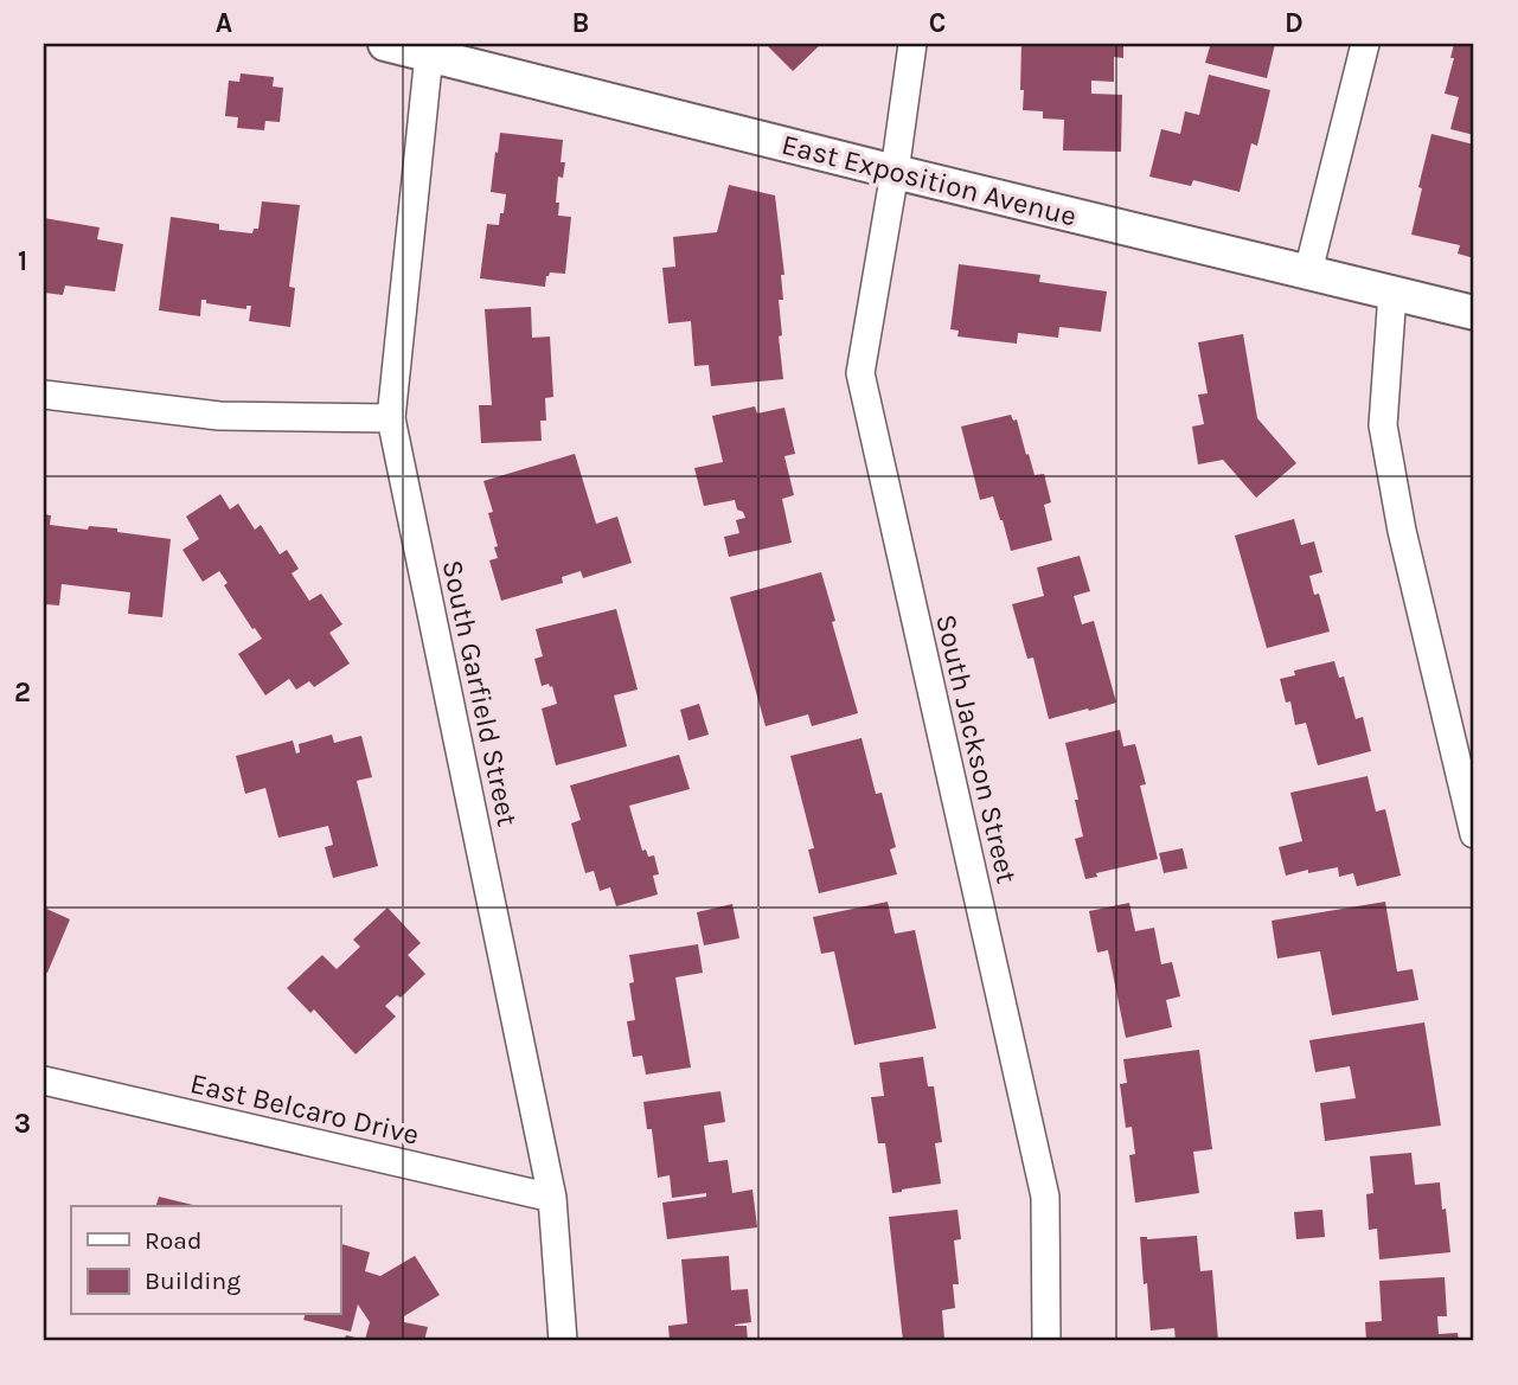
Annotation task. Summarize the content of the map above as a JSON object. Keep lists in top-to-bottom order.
{
  "streets": {
    "street": [
      "East Exposition Avenue",
      "South Garfield Street",
      "South Jackson Street",
      "East Belcaro Drive"
    ]
  },
  "crossings": [
    ["East Exposition Avenue", "South Garfield Street"],
    ["East Exposition Avenue", "South Jackson Street"],
    ["South Garfield Street", "East Belcaro Drive"]
  ],
  "legend": ["Road", "Building"],
  "grid": {
    "columns": [
      "A",
      "B",
      "C",
      "D"
    ],
    "rows": ["1", "2", "3"]
  }
}
